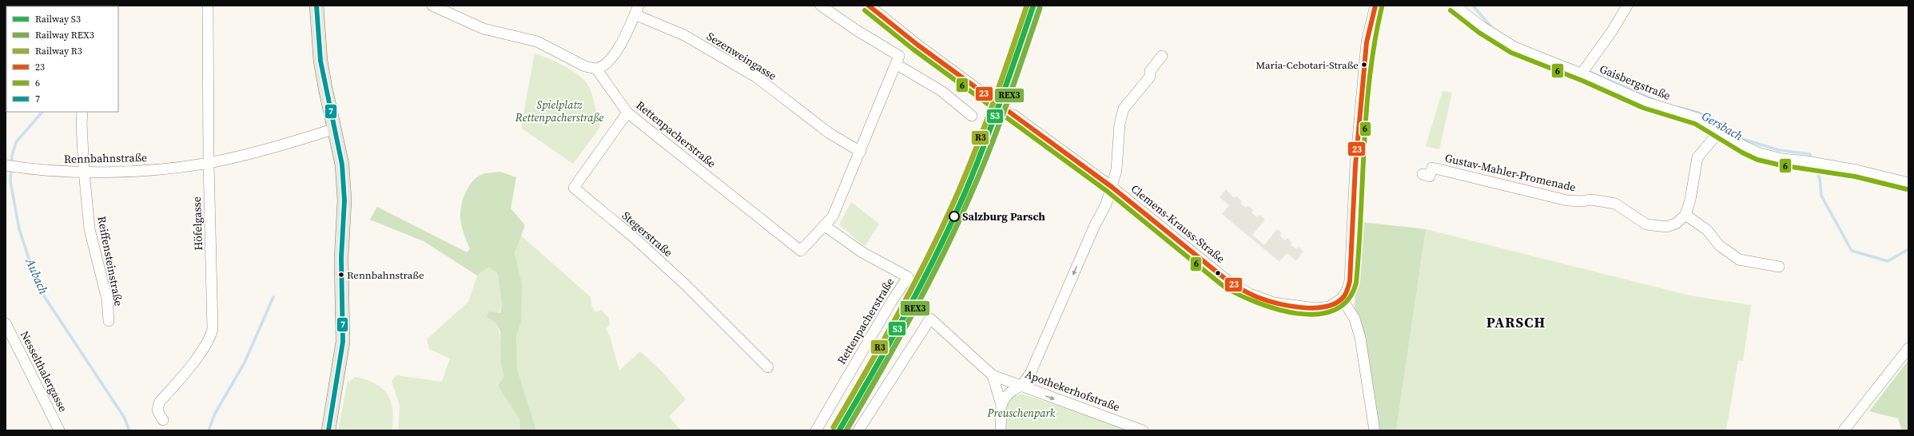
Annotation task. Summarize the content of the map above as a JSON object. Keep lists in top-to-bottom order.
{
  "streets": {
    "street": [
      "Sezenweingasse",
      "Gaisbergstraße",
      "Rettenpacherstraße",
      "Rennbahnstraße",
      "Gustav-Mahler-Promenade",
      "Höfelgasse",
      "Clemens-Krauss-Straße",
      "Stegerstraße",
      "Reiffensteinstraße",
      "Nesselthalergasse",
      "Apothekerhofstraße"
    ]
  },
  "crossings": [
    ["Sezenweingasse", "Rettenpacherstraße"],
    ["Rettenpacherstraße", "Stegerstraße"],
    ["Rennbahnstraße", "Höfelgasse"],
    ["Rennbahnstraße", "Reiffensteinstraße"]
  ],
  "one_way": ["Apothekerhofstraße"],
  "districts": ["PARSCH"],
  "water": ["Gersbach", "Aubach"],
  "parks": ["Spielplatz Rettenpacherstraße", "Preuschenpark"],
  "places": ["Maria-Cebotari-Straße", "Salzburg Parsch", "Rennbahnstraße"],
  "lines": [
    "rail line S3",
    "rail line R3",
    "transit line 23",
    "transit line 7",
    "transit line 6",
    "rail line REX3"
  ],
  "legend": [
    "Railway S3",
    "Railway REX3",
    "Railway R3",
    "23",
    "6",
    "7"
  ]
}
